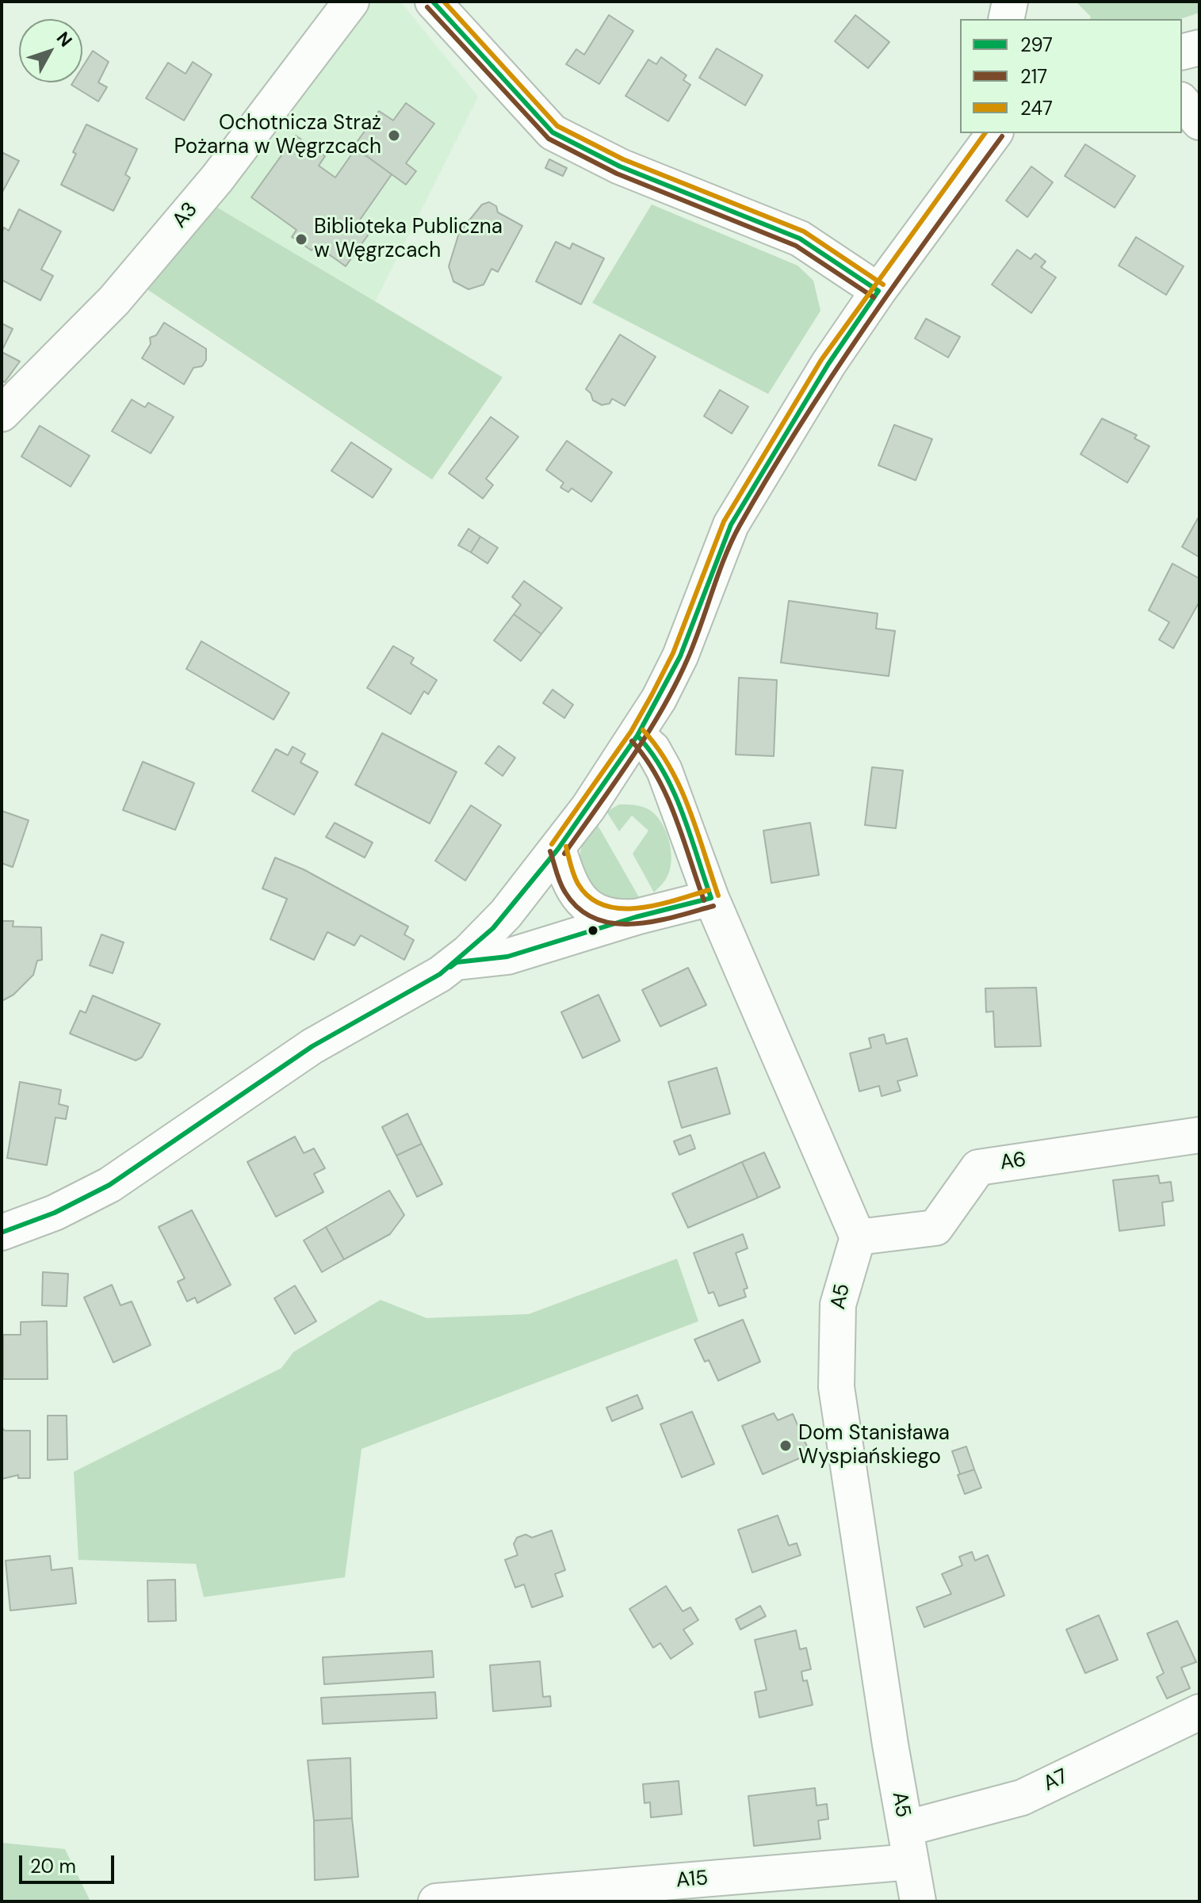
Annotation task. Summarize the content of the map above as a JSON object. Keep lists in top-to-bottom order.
{
  "streets": {
    "street": [
      "A3",
      "A6",
      "A5",
      "A7",
      "A15"
    ]
  },
  "crossings": [
    ["A6", "A5"],
    ["A5", "A7"],
    ["A5", "A15"],
    ["A7", "A15"]
  ],
  "places": ["Ochotnicza Straż Pożarna w Węgrzcach", "Biblioteka Publiczna w Węgrzcach", "Dom Stanisława Wyspiańskiego"],
  "lines": ["transit line 297", "transit line 247", "transit line 217"],
  "legend": ["297", "217", "247"],
  "scale_bar": "20 m",
  "north": "top right"
}
